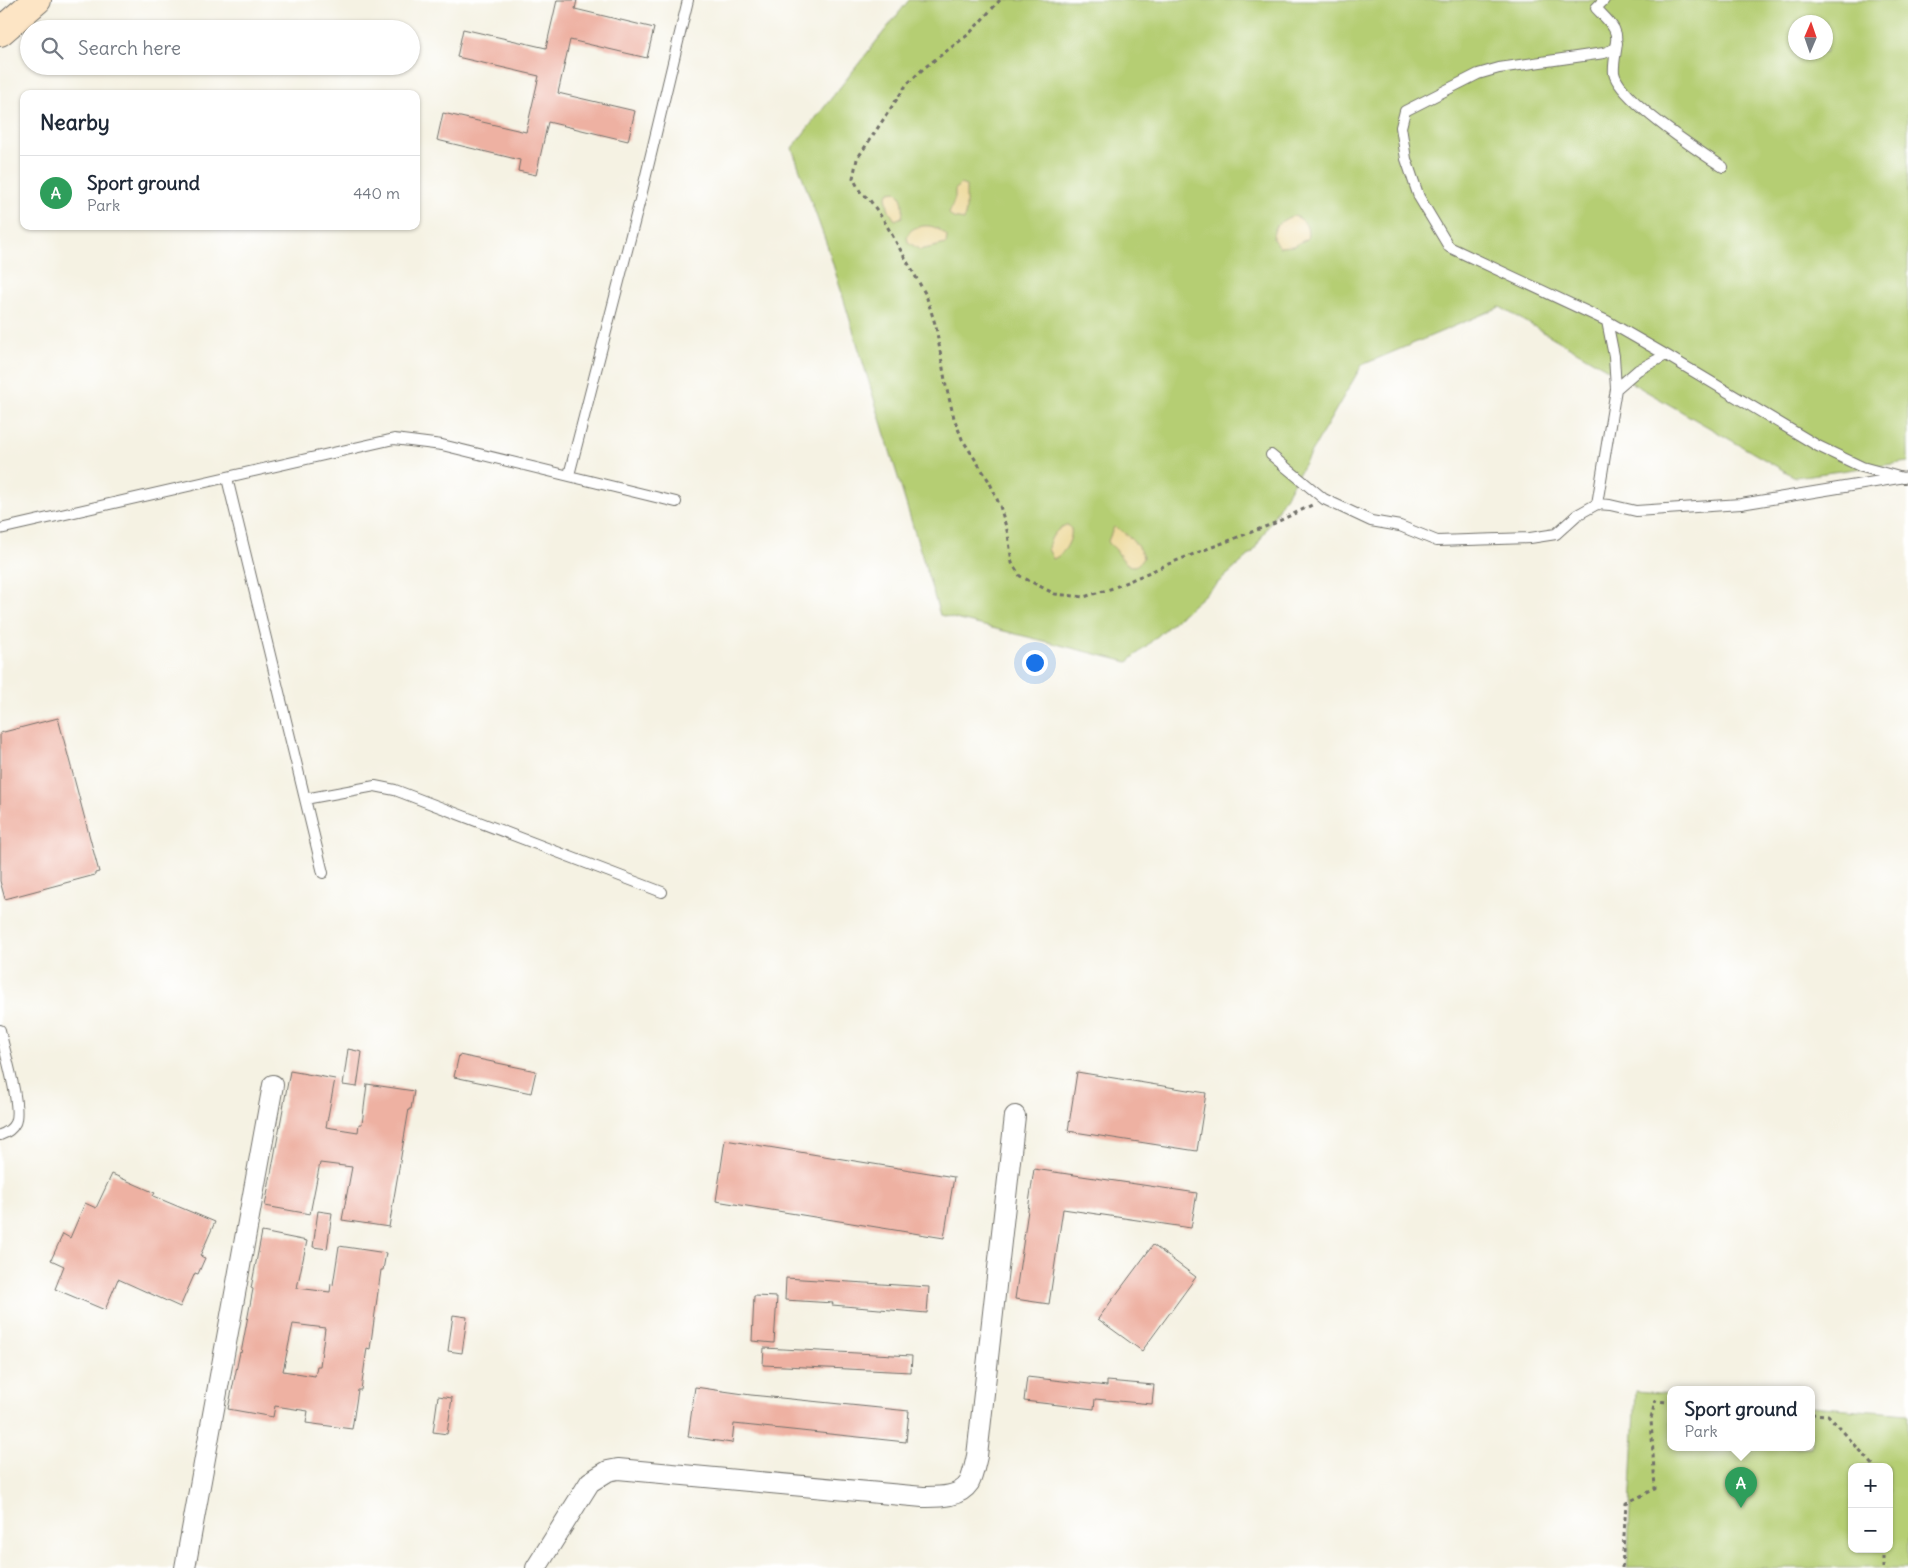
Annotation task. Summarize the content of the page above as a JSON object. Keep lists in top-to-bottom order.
{
  "north": "top",
  "page": {
    "search": "Search here",
    "heading": "Nearby",
    "list": [
      {
        "mark": "A",
        "name": "Sport ground",
        "note": "Park",
        "value": "440 m"
      }
    ],
    "popup": ["Sport ground", "Park"],
    "map_buttons": ["+", "−"],
    "pins": "A"
  }
}
